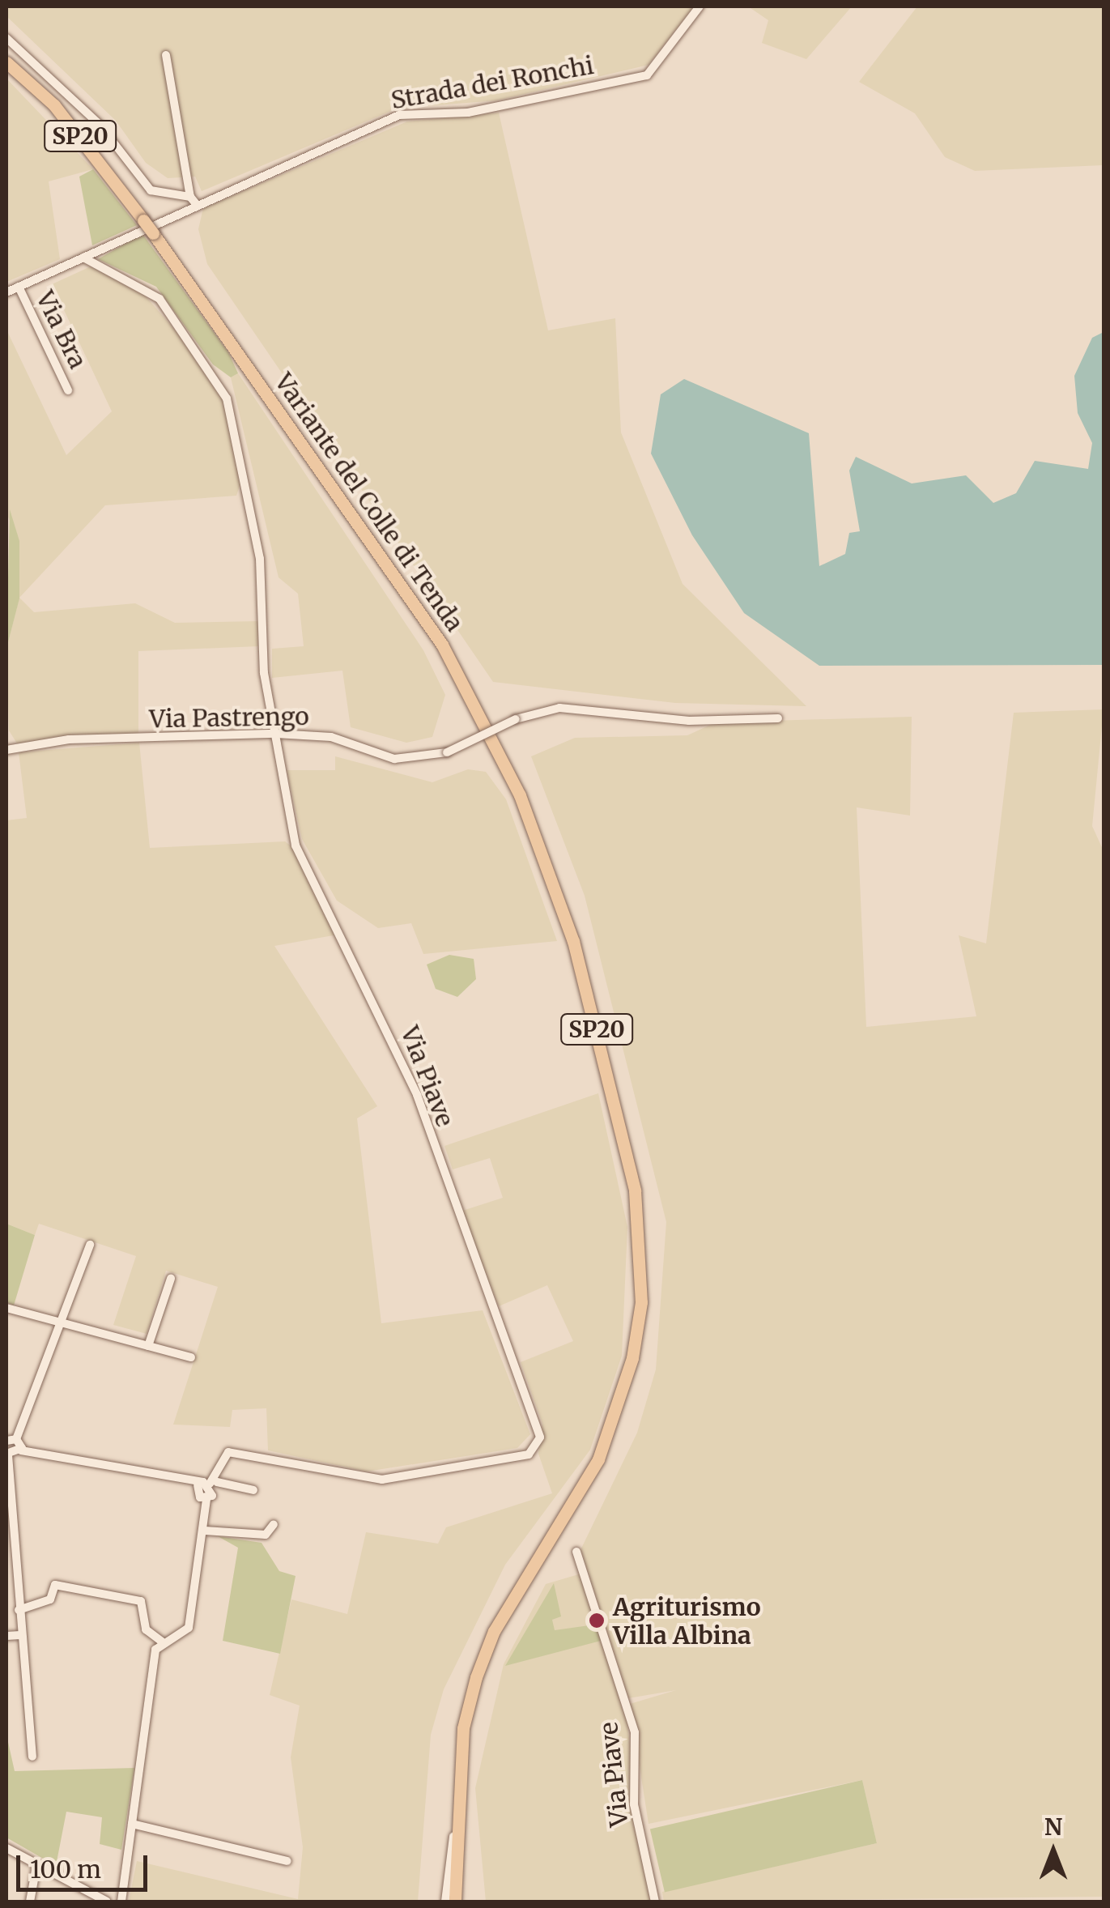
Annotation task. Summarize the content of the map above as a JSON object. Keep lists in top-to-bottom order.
{
  "streets": {
    "main road": ["SP20", "Variante del Colle di Tenda"],
    "street": [
      "Strada dei Ronchi",
      "Via Bra",
      "Via Pastrengo",
      "Via Piave"
    ]
  },
  "crossings": [
    ["Strada dei Ronchi", "Via Bra"],
    ["Strada dei Ronchi", "Via Piave"],
    ["Via Pastrengo", "Via Piave"]
  ],
  "places": ["Agriturismo Villa Albina"],
  "scale_bar": "100 m",
  "north": "top"
}
